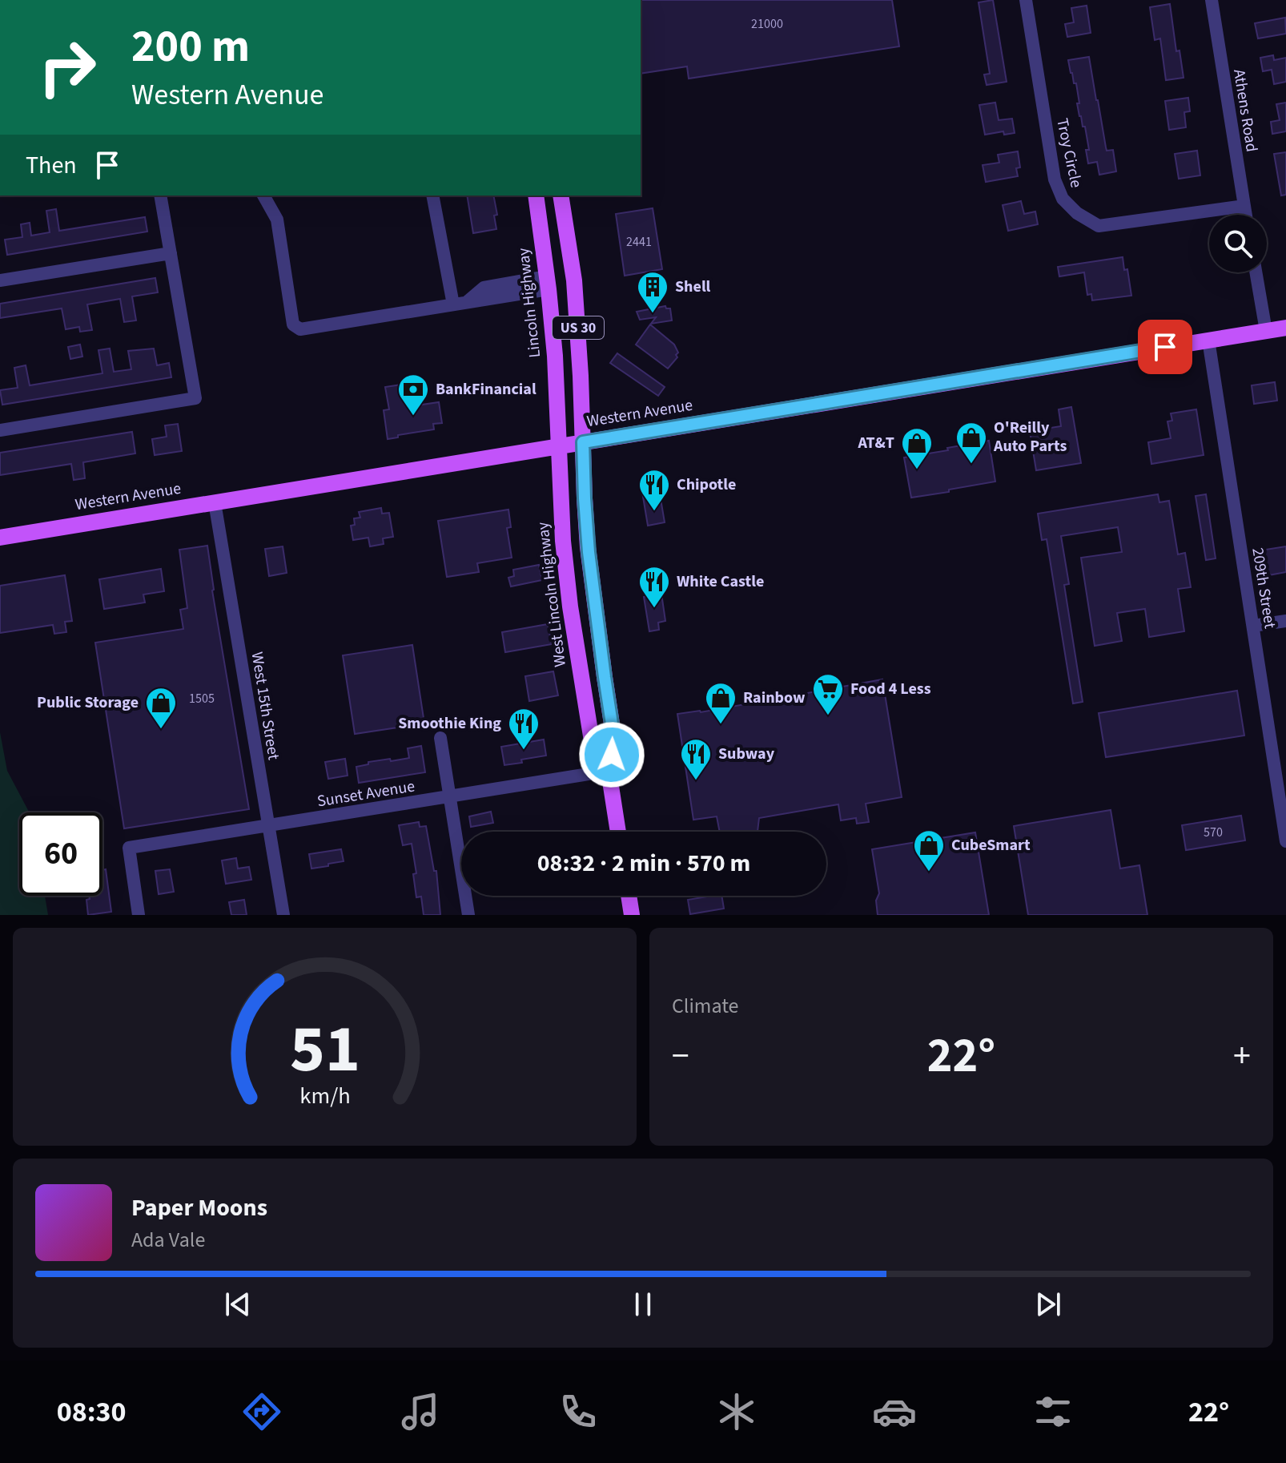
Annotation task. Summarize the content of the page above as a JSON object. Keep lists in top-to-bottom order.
{
  "streets": {
    "main road": [
      "Lincoln Highway",
      "US 30",
      "Western Avenue",
      "West Lincoln Highway"
    ],
    "street": [
      "Athens Road",
      "Troy Circle",
      "209th Street",
      "West 15th Street",
      "Sunset Avenue"
    ]
  },
  "crossings": [
    ["Athens Road", "Troy Circle"],
    ["Lincoln Highway", "Western Avenue"],
    ["Lincoln Highway", "West Lincoln Highway"],
    ["US 30", "Western Avenue"],
    ["US 30", "West Lincoln Highway"],
    ["Western Avenue", "209th Street"],
    ["Western Avenue", "West Lincoln Highway"],
    ["Western Avenue", "West 15th Street"],
    ["West Lincoln Highway", "Sunset Avenue"],
    ["West 15th Street", "Sunset Avenue"]
  ],
  "places": {
    "building": ["Shell"],
    "bank": ["BankFinancial"],
    "shop": [
      "O'Reilly Auto Parts",
      "AT&T",
      "Rainbow",
      "Public Storage",
      "CubeSmart"
    ],
    "restaurant": [
      "Chipotle",
      "White Castle",
      "Smoothie King",
      "Subway"
    ],
    "supermarket": ["Food 4 Less"]
  },
  "house_numbers": [
    "21000",
    "2441",
    "1505",
    "570"
  ],
  "page": {
    "turn": ["200 m", "Western Avenue"],
    "then": "Then",
    "limit": "60",
    "trip": "08:32 · 2 min · 570 m",
    "tile": "Climate",
    "heat": ["−", "22°", "+"],
    "song": ["Paper Moons", "Ada Vale"],
    "tabs": ["08:30", "22°"],
    "gauge": ["51", "km/h"]
  }
}
